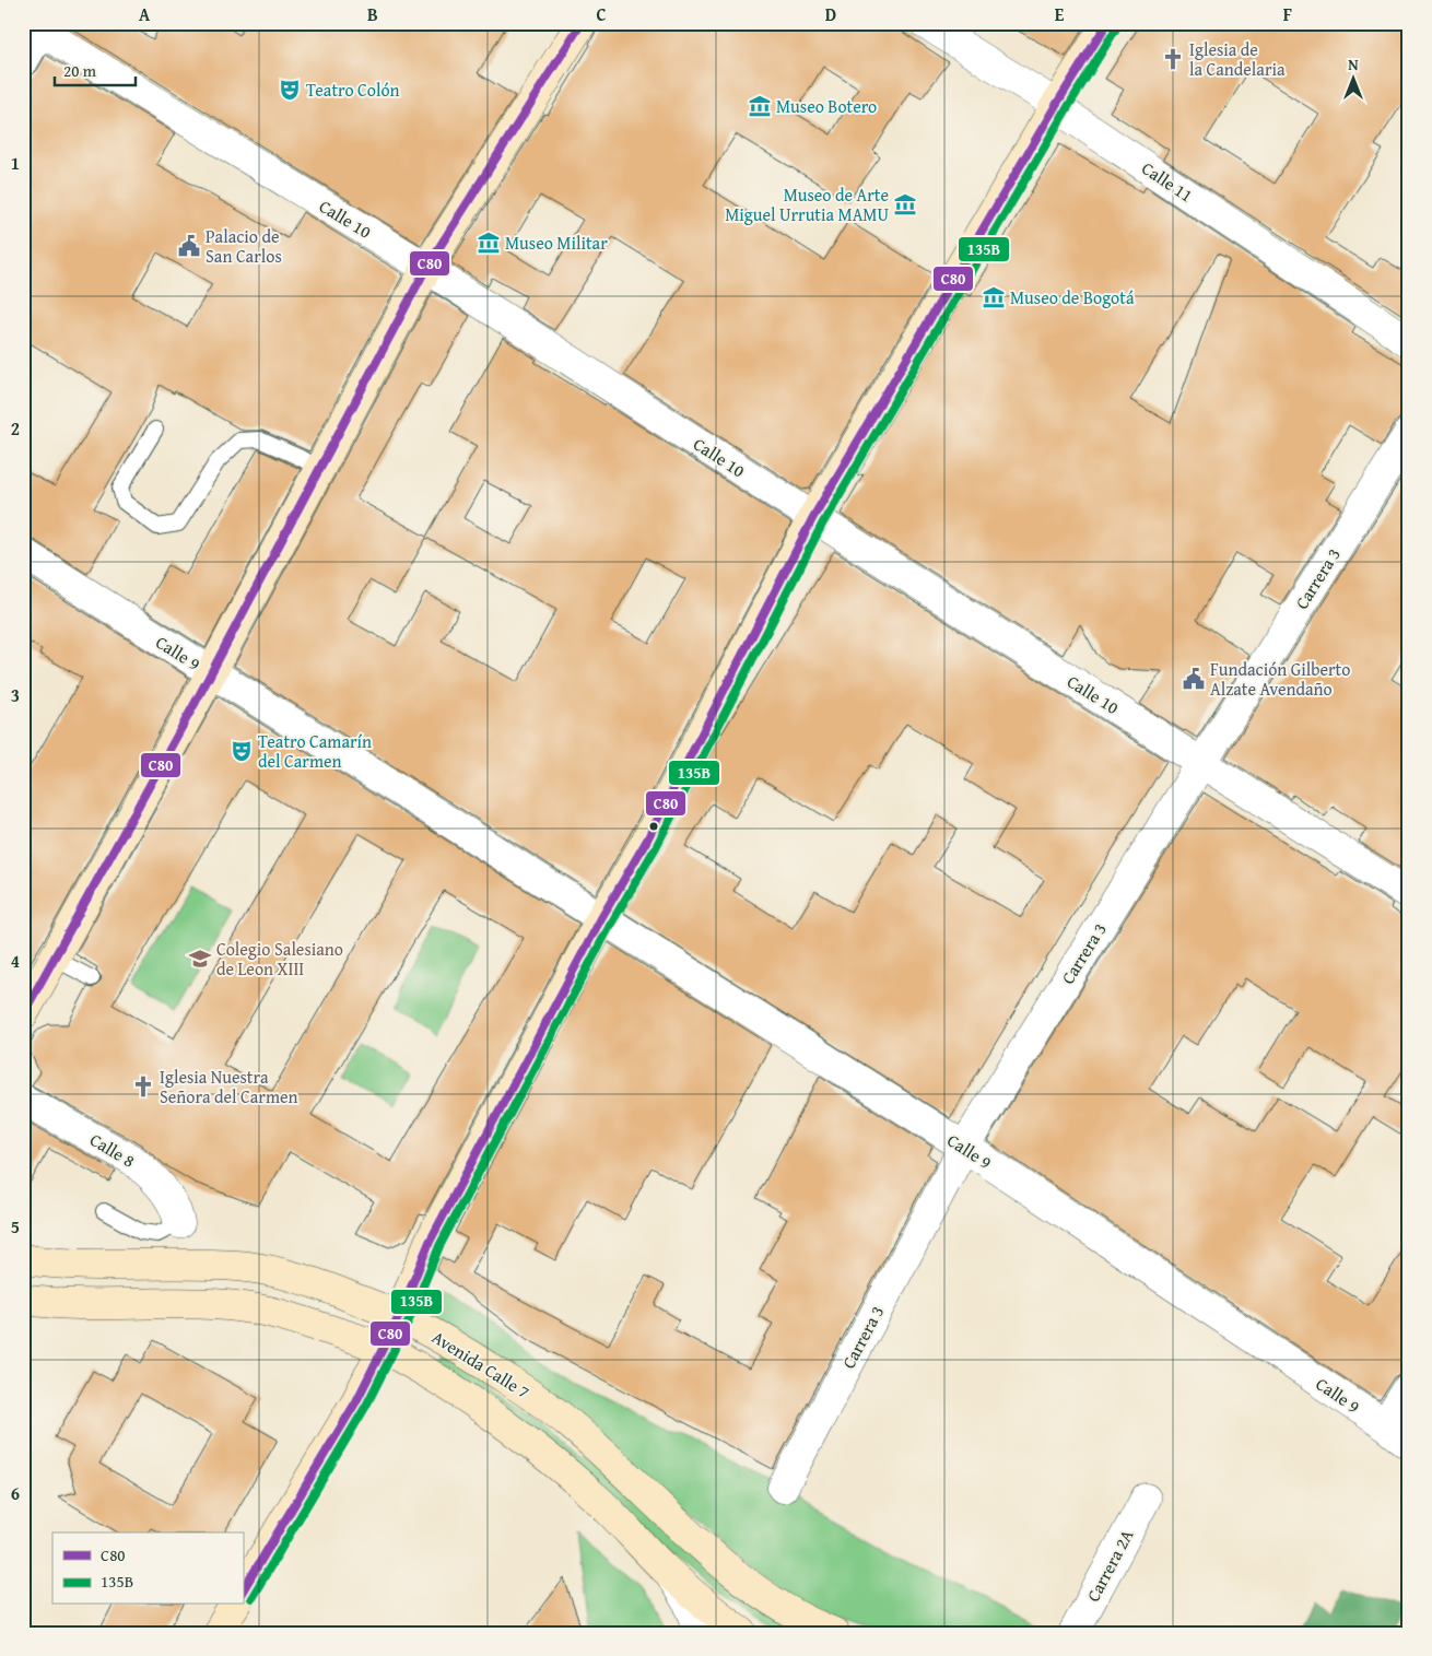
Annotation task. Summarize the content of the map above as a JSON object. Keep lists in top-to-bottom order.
{
  "streets": {
    "street": [
      "Calle 11",
      "Calle 10",
      "Carrera 3",
      "Calle 9",
      "Calle 8",
      "Avenida Calle 7",
      "Carrera 2A"
    ]
  },
  "crossings": [
    ["Calle 10", "Carrera 3"],
    ["Carrera 3", "Calle 9"]
  ],
  "places": {
    "church": ["Iglesia de la Candelaria", "Iglesia Nuestra Señora del Carmen"],
    "theatre": ["Teatro Colón", "Teatro Camarín del Carmen"],
    "museum": [
      "Museo Botero",
      "Museo de Arte Miguel Urrutia MAMU",
      "Museo Militar",
      "Museo de Bogotá"
    ],
    "public building": ["Palacio de San Carlos", "Fundación Gilberto Alzate Avendaño"],
    "school or university": ["Colegio Salesiano de Leon XIII"]
  },
  "lines": ["transit line C80", "transit line 135B"],
  "legend": ["C80", "135B"],
  "scale_bar": "20 m",
  "north": "top",
  "grid": {
    "columns": [
      "A",
      "B",
      "C",
      "D",
      "E",
      "F"
    ],
    "rows": [
      "1",
      "2",
      "3",
      "4",
      "5",
      "6"
    ]
  }
}
